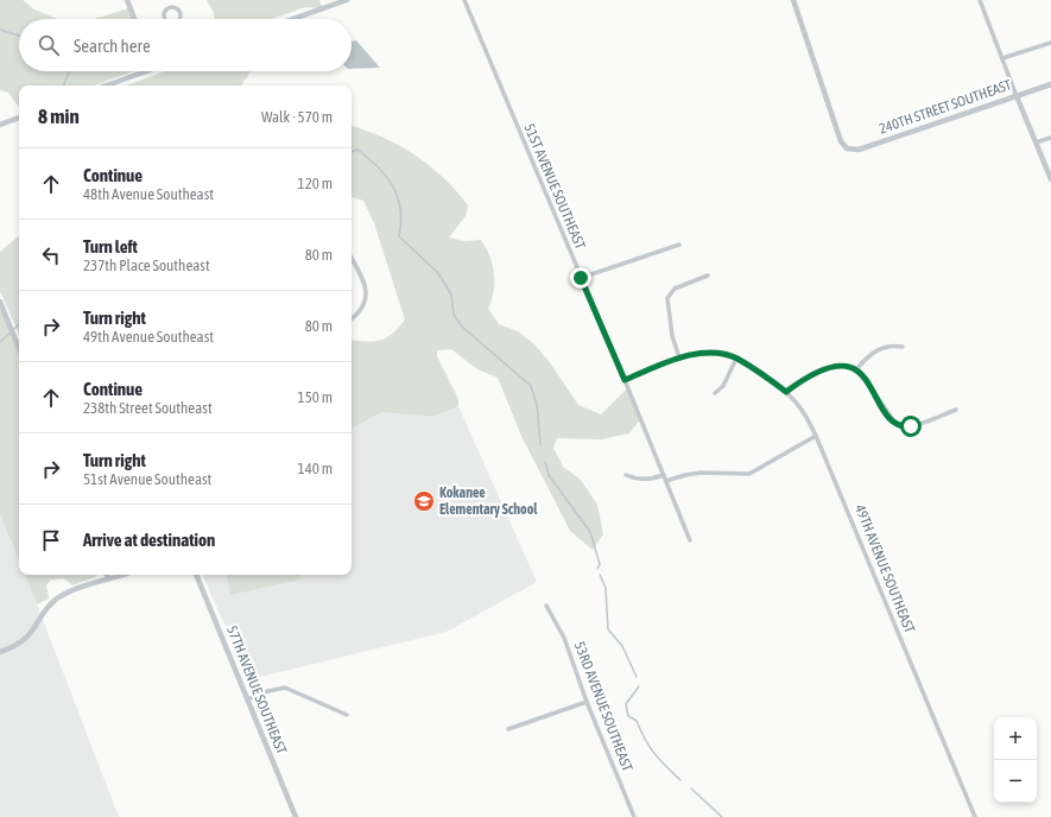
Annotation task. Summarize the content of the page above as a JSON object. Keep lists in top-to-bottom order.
{
  "streets": {
    "street": [
      "240TH STREET SOUTHEAST",
      "51ST AVENUE SOUTHEAST",
      "49TH AVENUE SOUTHEAST",
      "57TH AVENUE SOUTHEAST",
      "53RD AVENUE SOUTHEAST"
    ]
  },
  "places": {
    "school or university": ["Kokanee Elementary School"]
  },
  "page": {
    "search": "Search here",
    "heading": ["8 min", "Walk · 570 m"],
    "list": [
      ["Continue", "48th Avenue Southeast", "120 m"],
      ["Turn left", "237th Place Southeast", "80 m"],
      ["Turn right", "49th Avenue Southeast", "80 m"],
      ["Continue", "238th Street Southeast", "150 m"],
      ["Turn right", "51st Avenue Southeast", "140 m"],
      "Arrive at destination"
    ],
    "map_buttons": ["+", "−"]
  }
}
